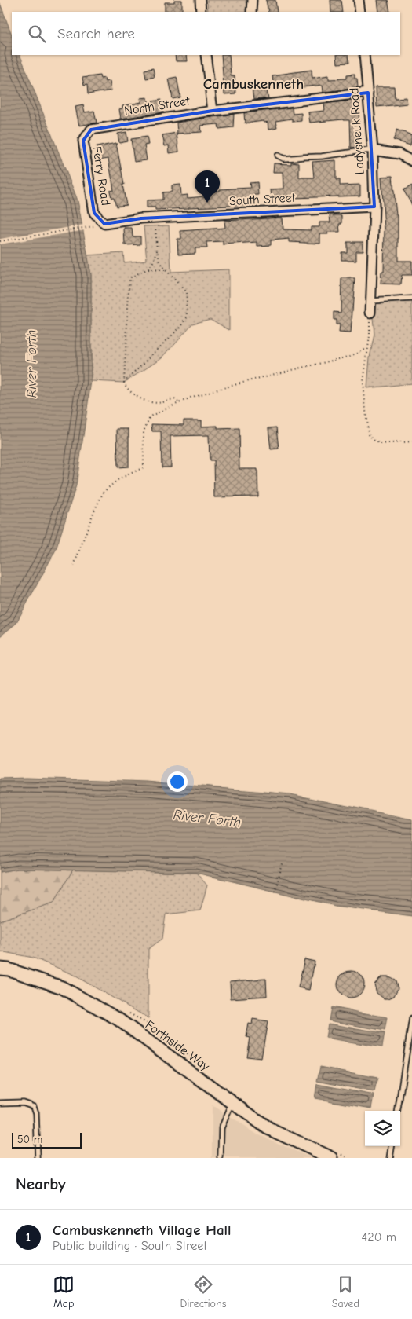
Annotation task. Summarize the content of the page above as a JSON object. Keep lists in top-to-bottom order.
{
  "streets": {
    "street": [
      "North Street",
      "Ladysneuk Road",
      "Ferry Road",
      "South Street",
      "Forthside Way"
    ]
  },
  "crossings": [
    ["North Street", "Ladysneuk Road"],
    ["North Street", "Ferry Road"],
    ["Ladysneuk Road", "South Street"],
    ["Ferry Road", "South Street"]
  ],
  "districts": ["Cambuskenneth"],
  "water": ["River Forth"],
  "scale_bar": "50 m",
  "page": {
    "search": "Search here",
    "pins": "1",
    "scale": "50 m",
    "heading": "Nearby",
    "list": [
      {
        "mark": "1",
        "name": "Cambuskenneth Village Hall",
        "note": "Public building · South Street",
        "value": "420 m"
      }
    ],
    "nav": ["Map", "Directions", "Saved"]
  }
}
